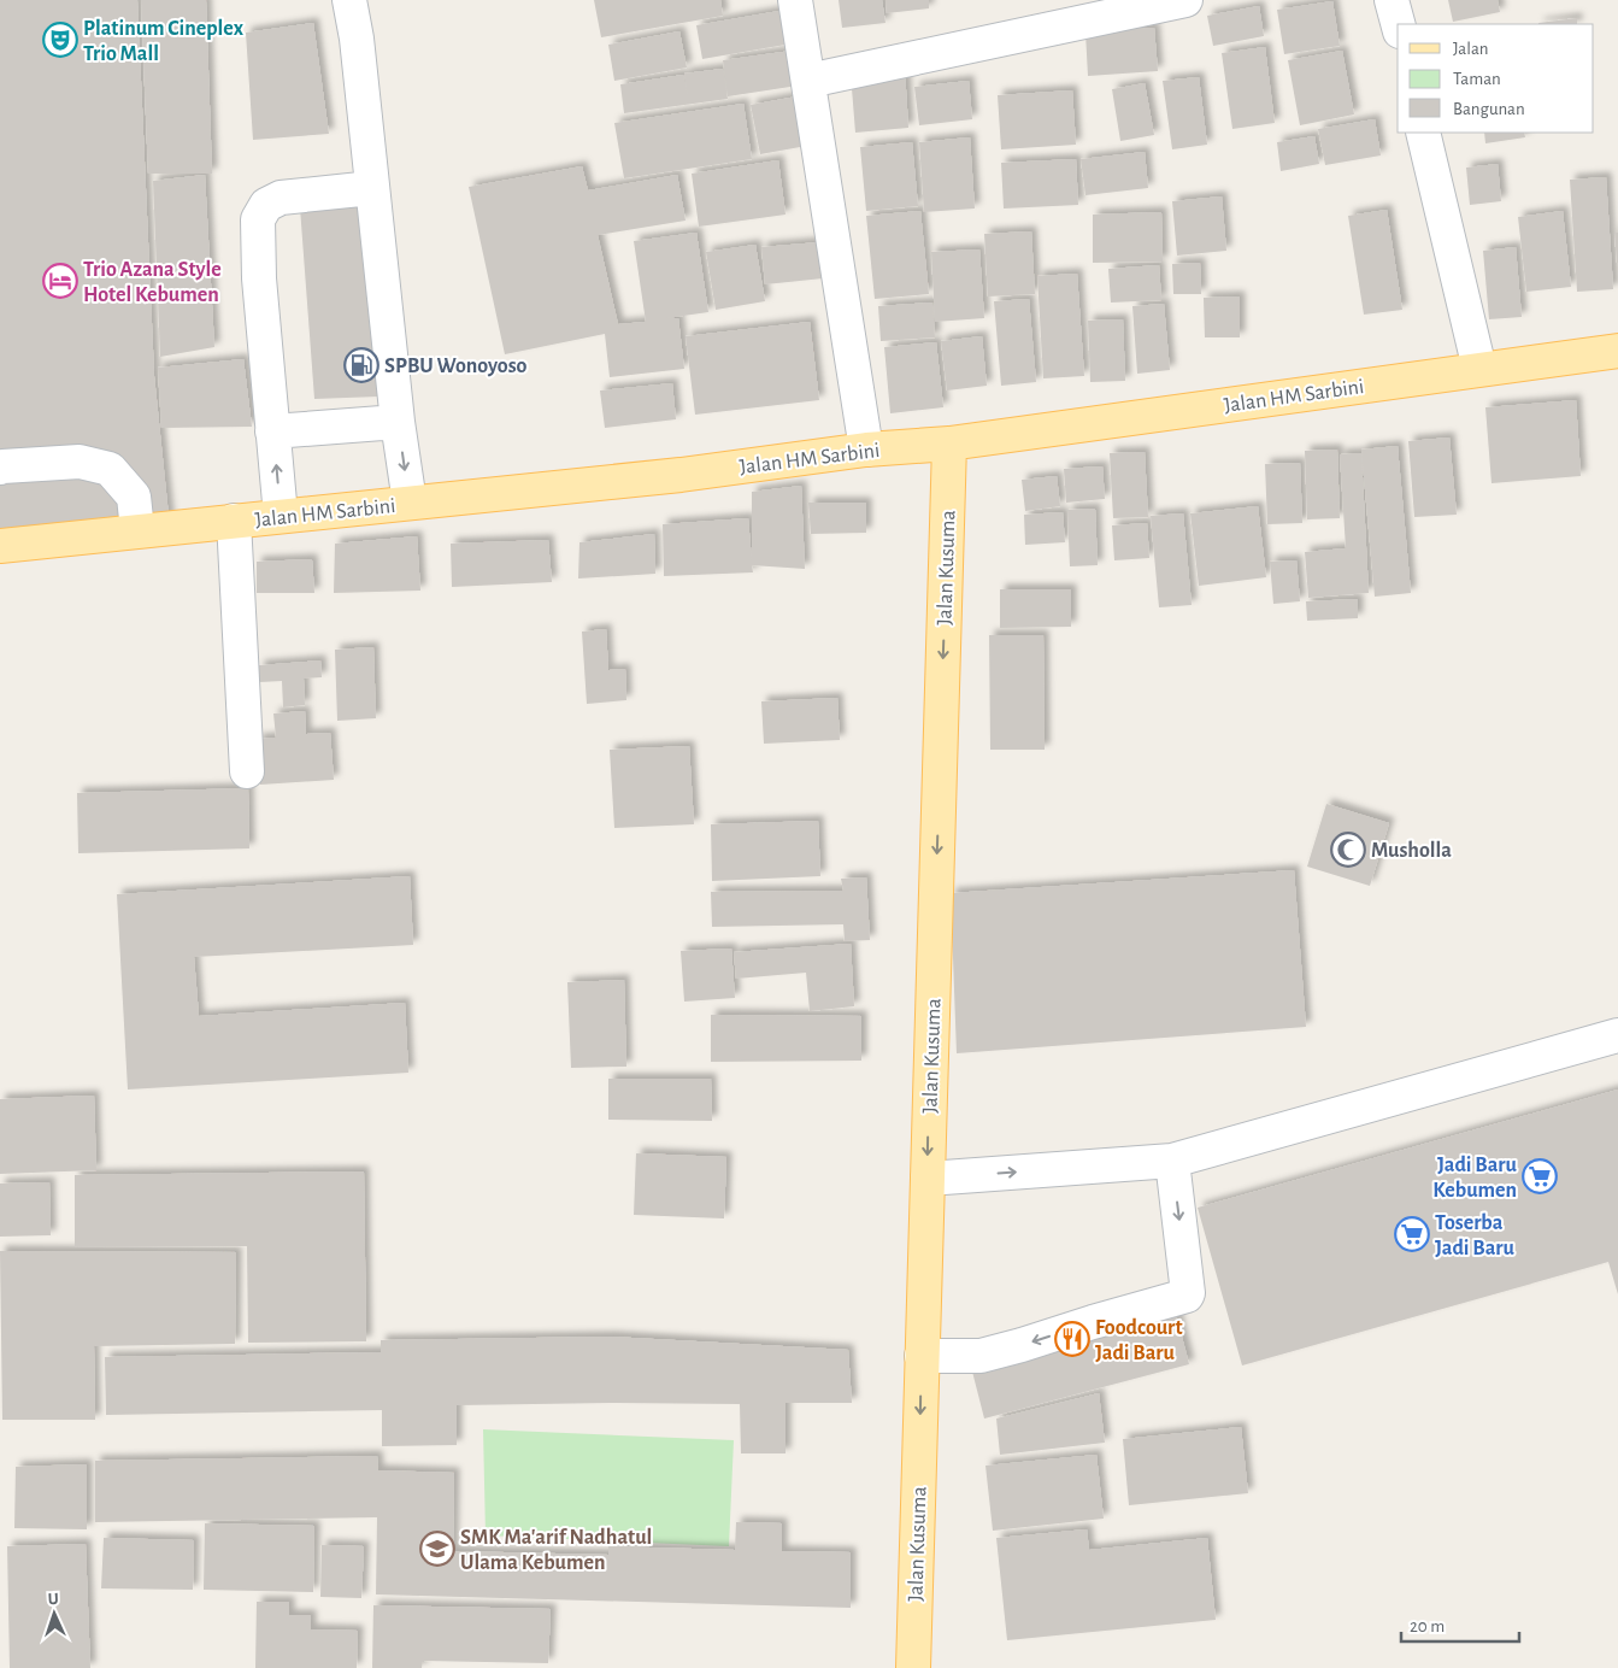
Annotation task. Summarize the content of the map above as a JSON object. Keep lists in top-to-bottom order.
{
  "streets": {
    "main road": ["Jalan HM Sarbini", "Jalan Kusuma"]
  },
  "crossings": [
    ["Jalan HM Sarbini", "Jalan Kusuma"]
  ],
  "one_way": ["Jalan Kusuma"],
  "places": {
    "theatre": ["Platinum Cineplex Trio Mall"],
    "hotel": ["Trio Azana Style Hotel Kebumen"],
    "fuel station": ["SPBU Wonoyoso"],
    "mosque": ["Musholla"],
    "supermarket": ["Jadi Baru Kebumen", "Toserba Jadi Baru"],
    "restaurant": ["Foodcourt Jadi Baru"],
    "school or university": ["SMK Ma'arif Nadhatul Ulama Kebumen"]
  },
  "legend": ["Jalan", "Taman", "Bangunan"],
  "scale_bar": "20 m",
  "north": "top"
}
